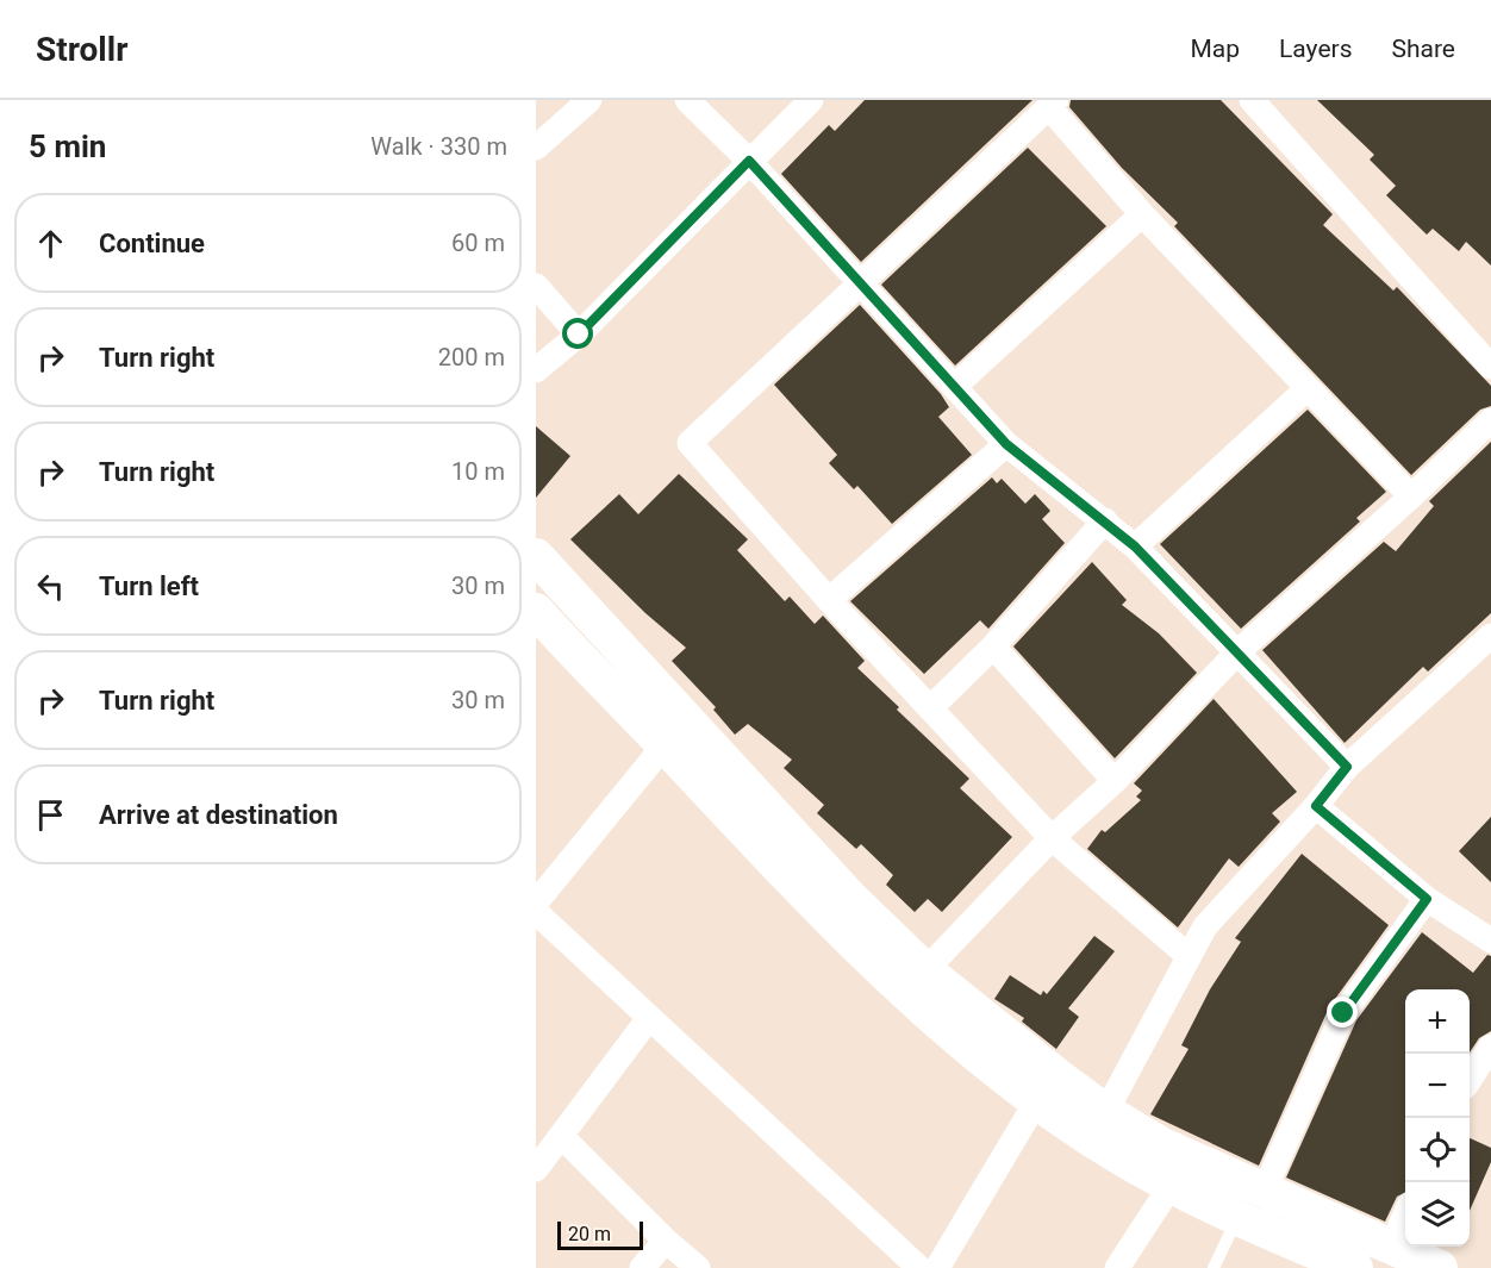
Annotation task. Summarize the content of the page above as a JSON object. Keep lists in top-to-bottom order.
{
  "scale_bar": "20 m",
  "page": {
    "header": "Strollr",
    "nav": ["Map", "Layers", "Share"],
    "heading": ["5 min", "Walk · 330 m"],
    "list": [
      ["Continue", "60 m"],
      ["Turn right", "200 m"],
      ["Turn right", "10 m"],
      ["Turn left", "30 m"],
      ["Turn right", "30 m"],
      "Arrive at destination"
    ],
    "map_buttons": ["+", "−"],
    "scale": "20 m"
  }
}
